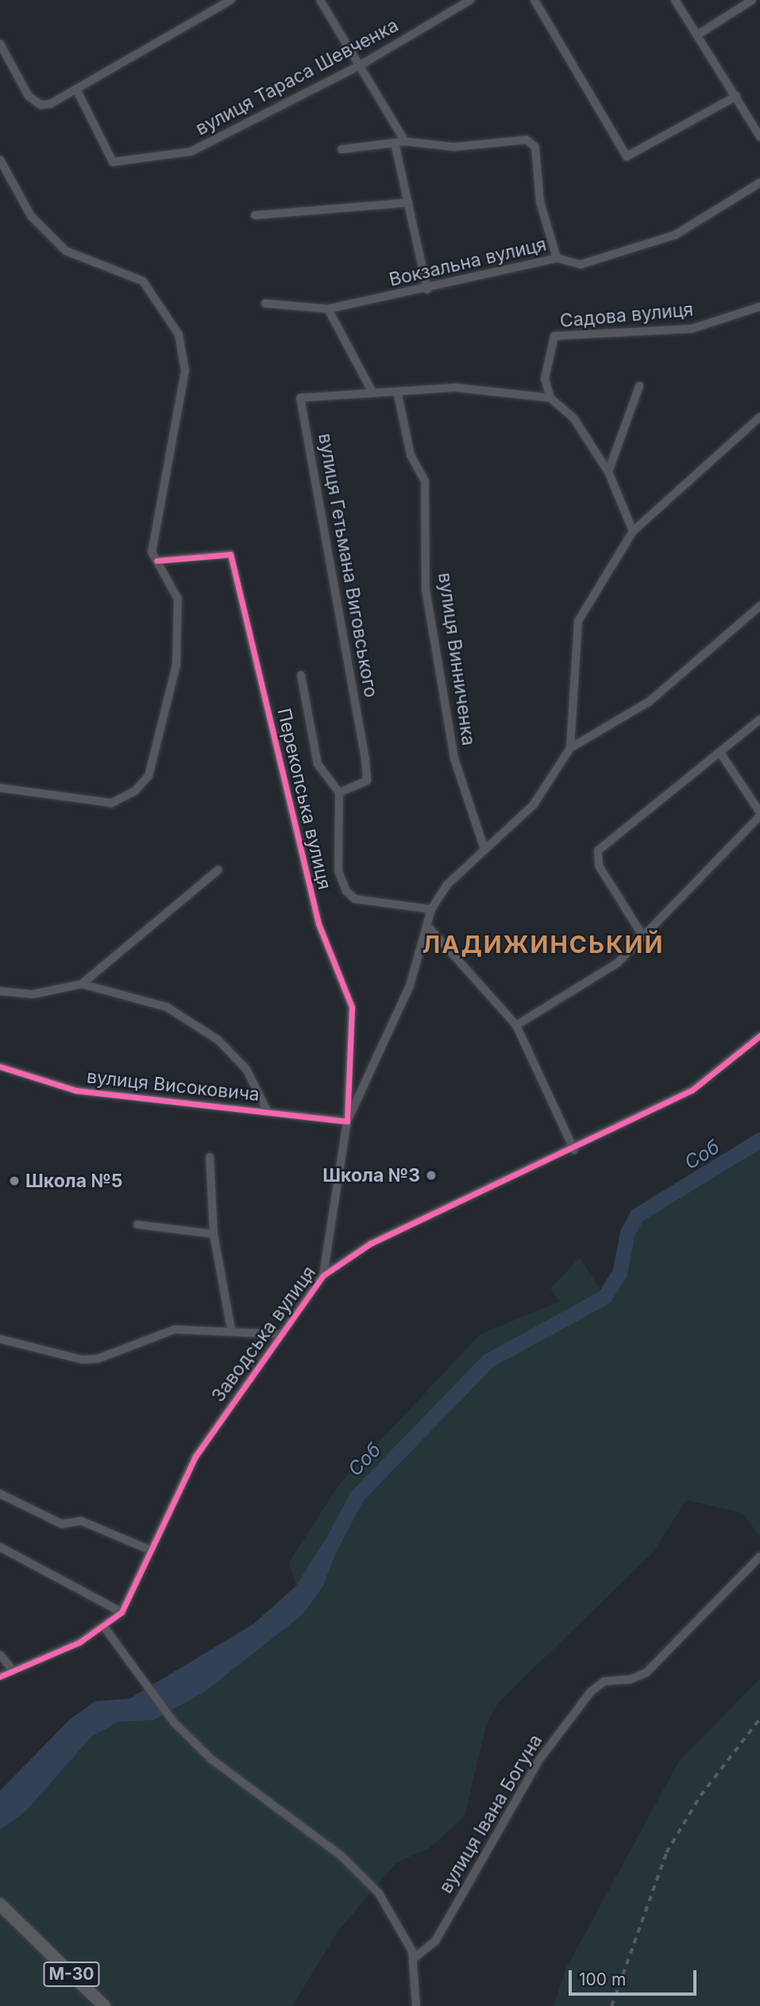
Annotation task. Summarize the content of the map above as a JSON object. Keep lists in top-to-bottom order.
{
  "streets": {
    "highway": ["М-30"],
    "street": [
      "вулиця Тараса Шевченка",
      "Вокзальна вулиця",
      "Садова вулиця",
      "вулиця Гетьмана Виговського",
      "вулиця Винниченка",
      "Перекопська вулиця",
      "вулиця Високовича",
      "Заводська вулиця",
      "вулиця Івана Богуна"
    ]
  },
  "crossings": [
    ["Перекопська вулиця", "вулиця Високовича"]
  ],
  "districts": ["ЛАДИЖИНСЬКИЙ"],
  "water": ["Соб"],
  "places": ["Школа №3", "Школа №5"],
  "scale_bar": "100 m"
}
